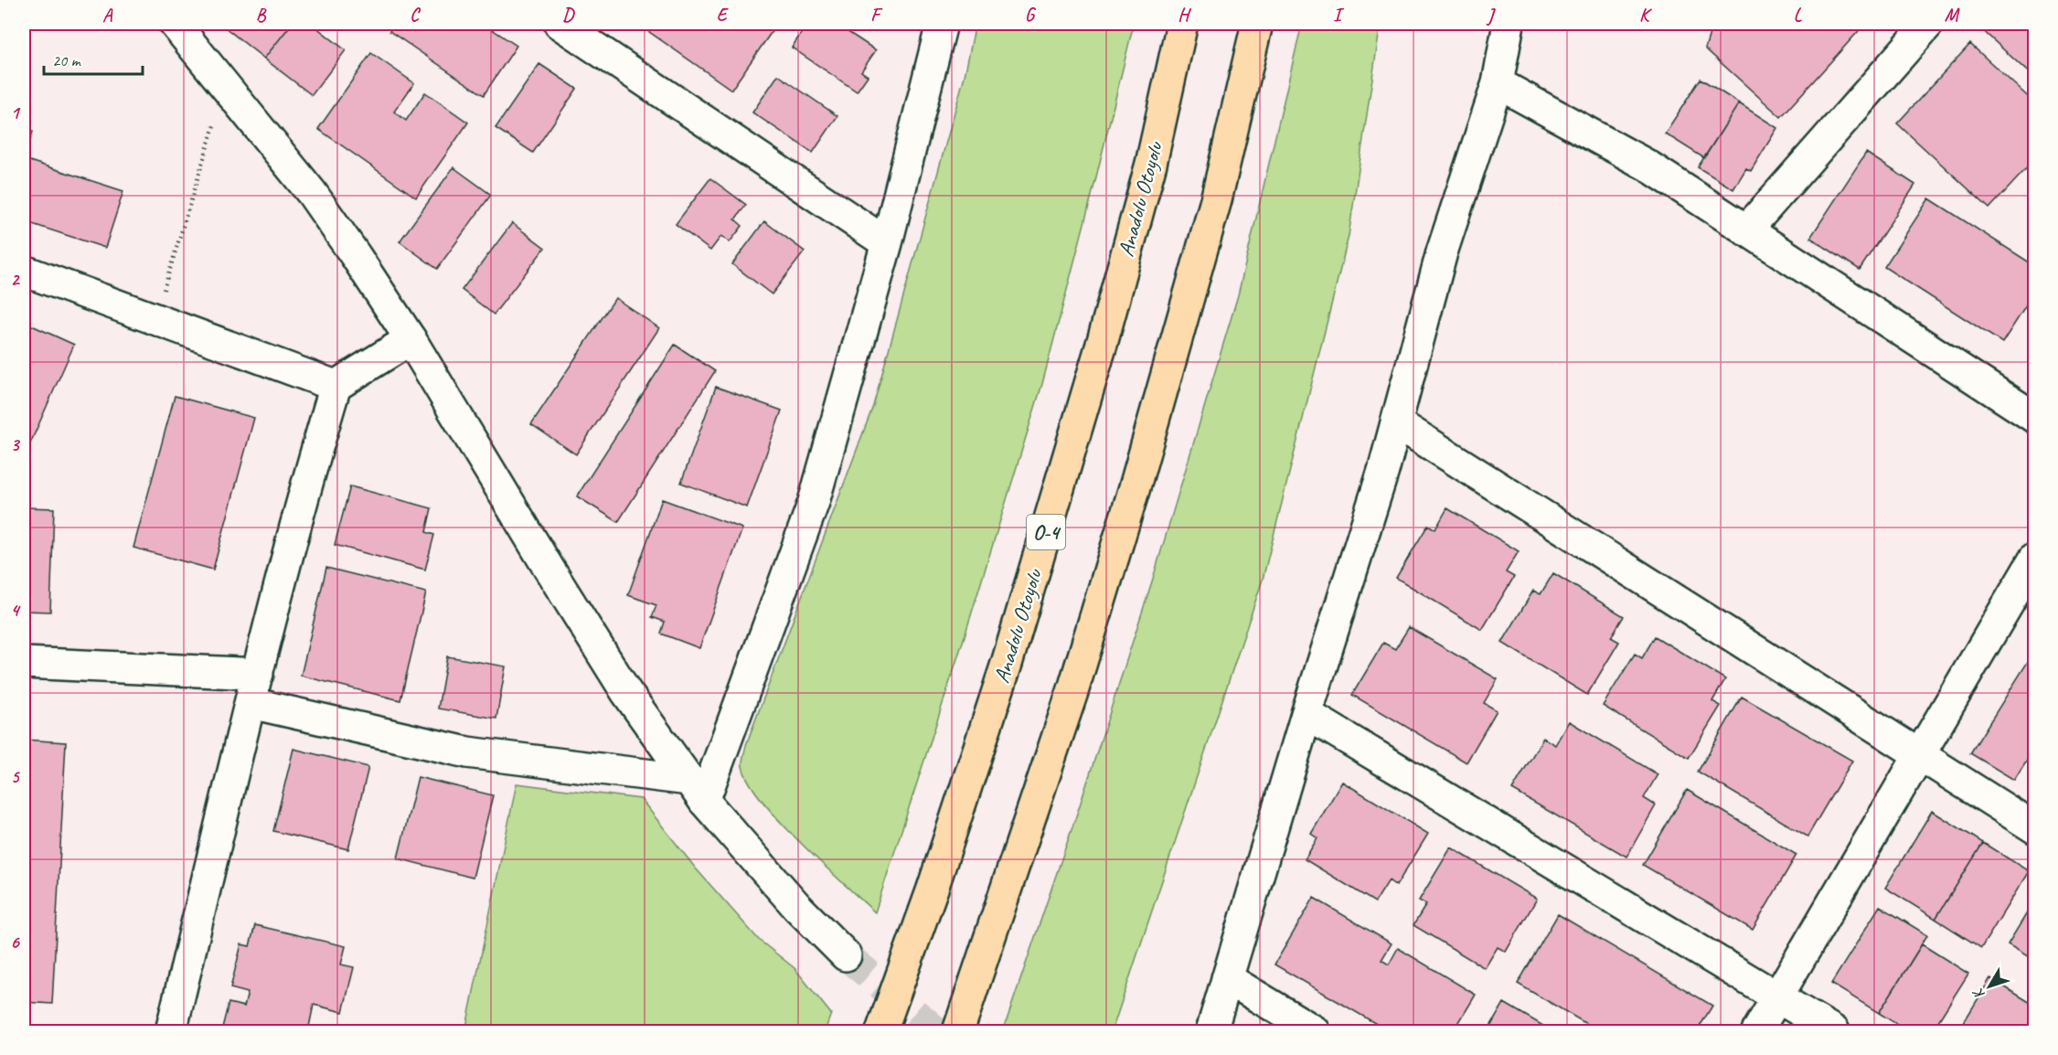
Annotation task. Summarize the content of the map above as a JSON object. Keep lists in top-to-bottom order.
{
  "streets": {
    "highway": ["Anadolu Otoyolu", "O-4"]
  },
  "scale_bar": "20 m",
  "north": "bottom left",
  "grid": {
    "columns": [
      "A",
      "B",
      "C",
      "D",
      "E",
      "F",
      "G",
      "H",
      "I",
      "J",
      "K",
      "L",
      "M"
    ],
    "rows": [
      "1",
      "2",
      "3",
      "4",
      "5",
      "6"
    ]
  }
}
